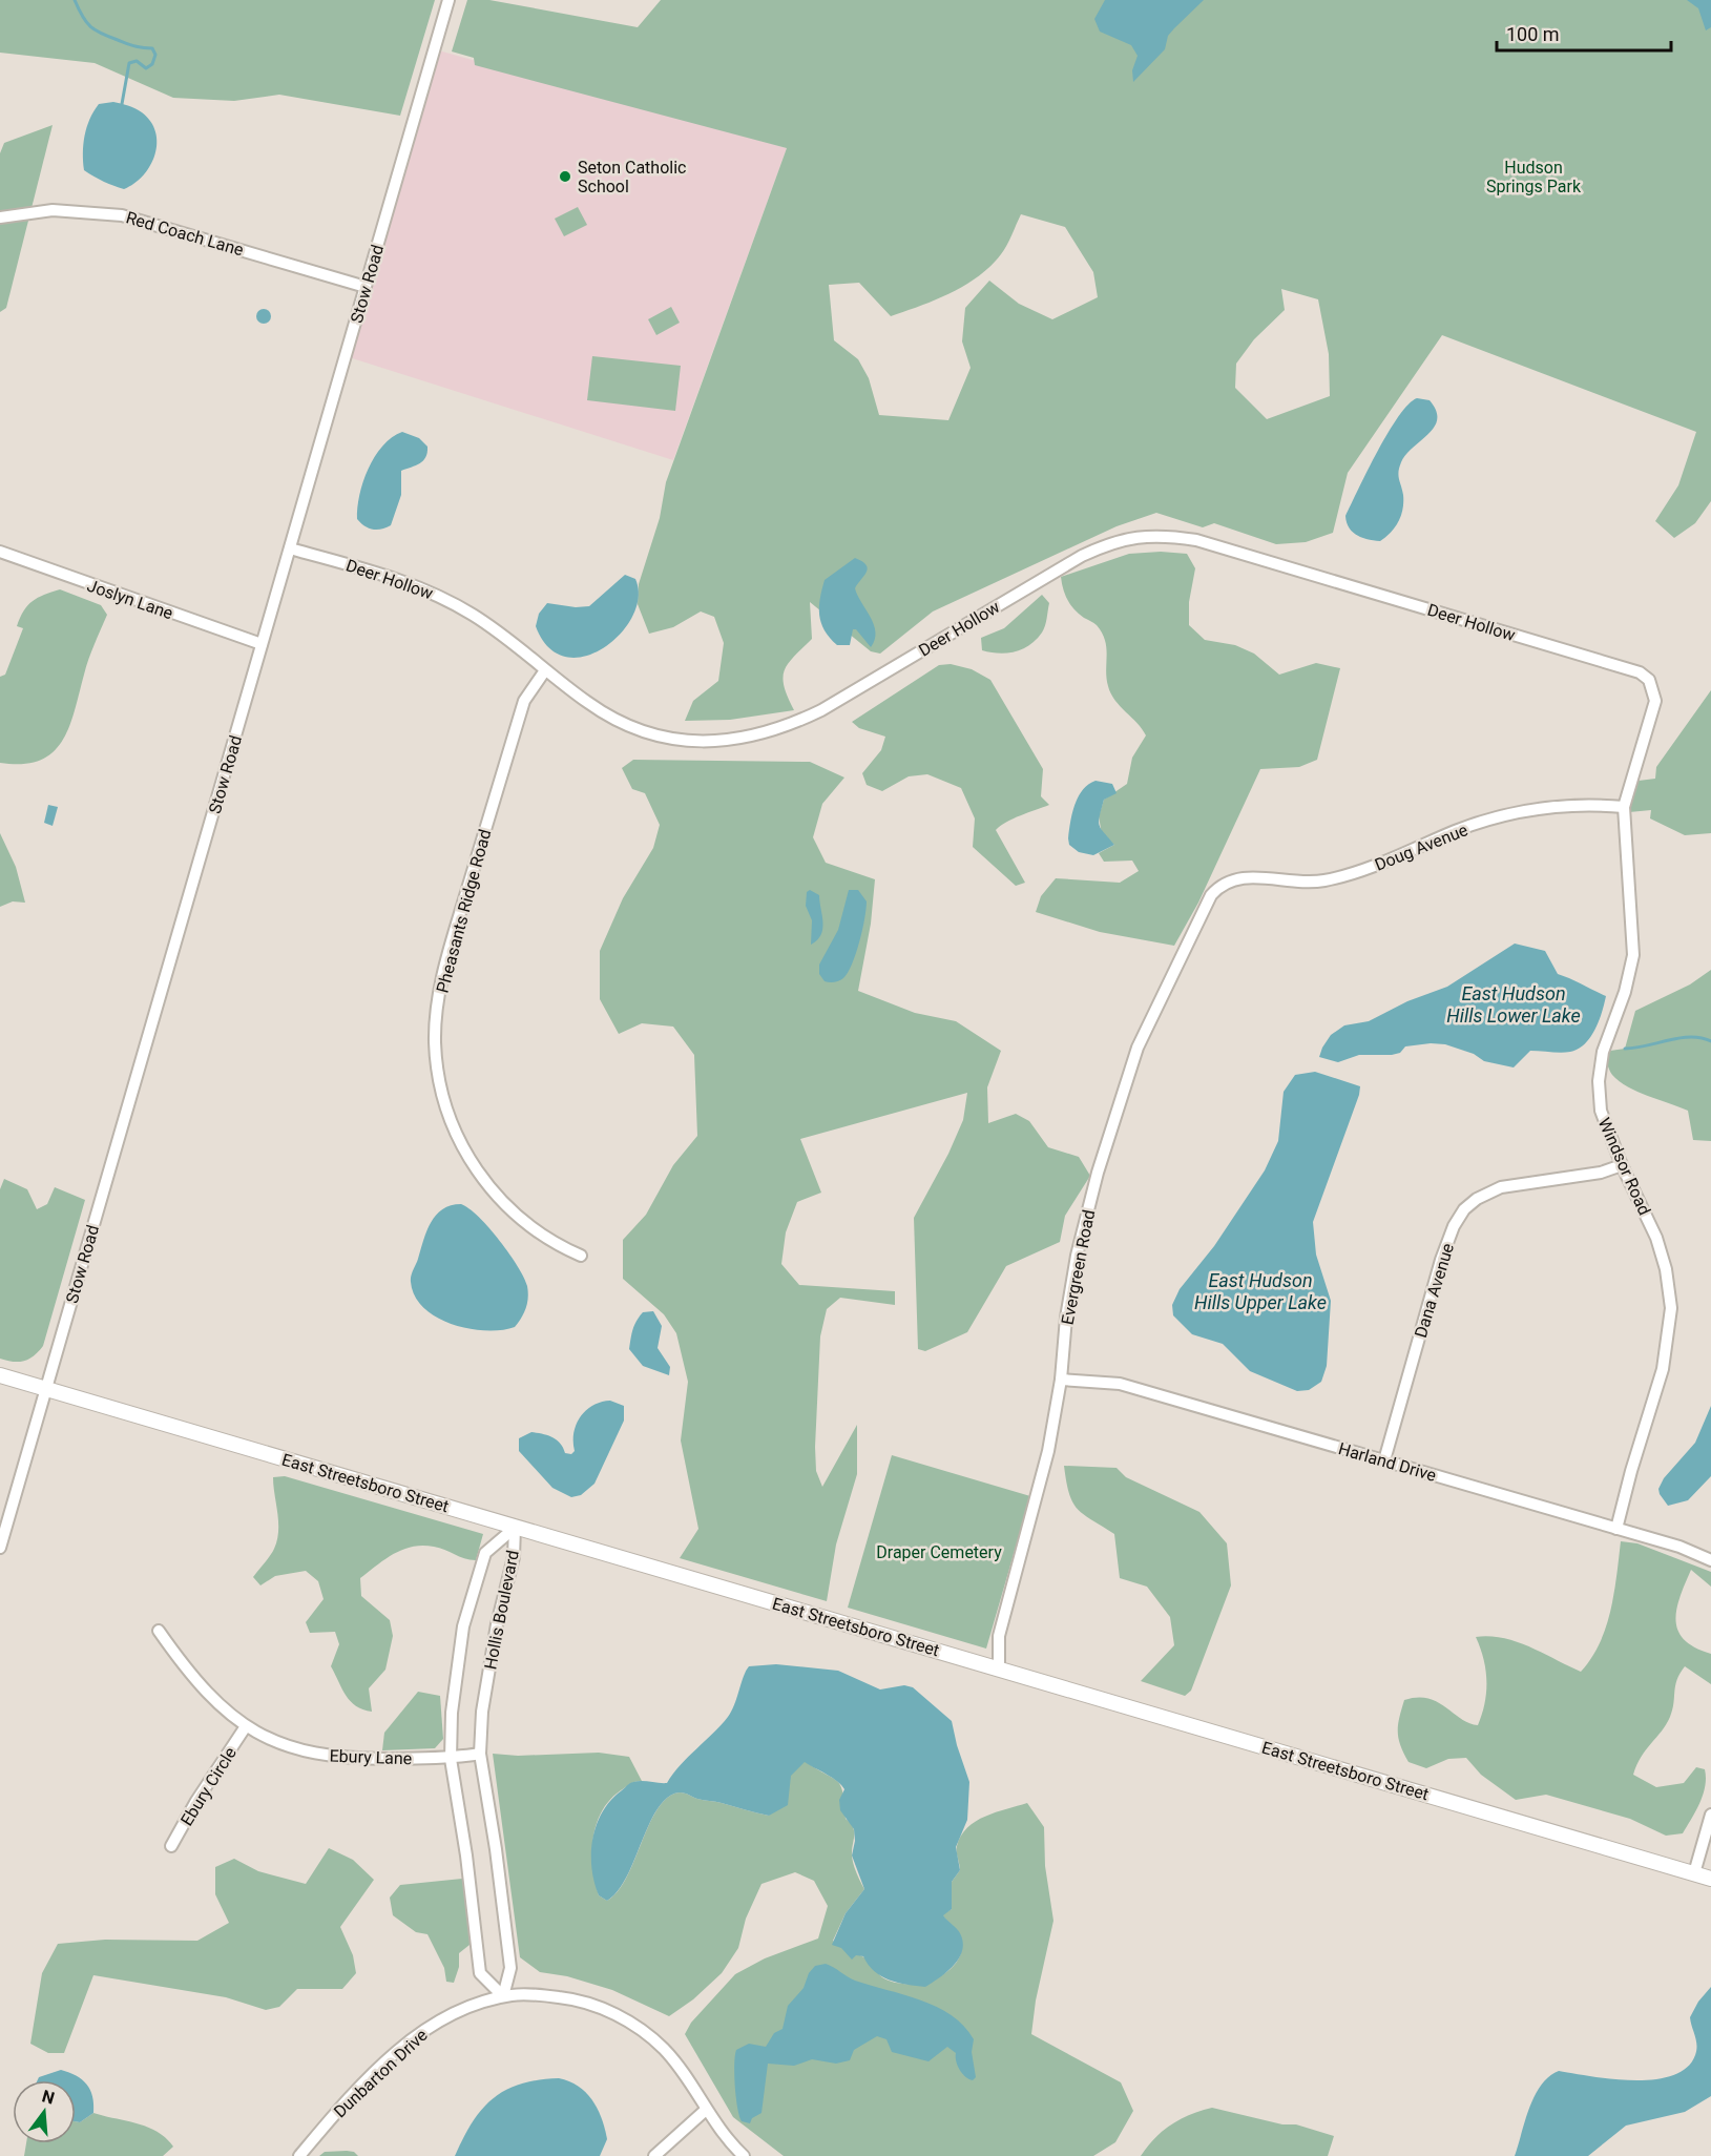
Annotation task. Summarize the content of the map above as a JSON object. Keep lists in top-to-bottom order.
{
  "streets": {
    "main road": ["East Streetsboro Street"],
    "street": [
      "Red Coach Lane",
      "Stow Road",
      "Deer Hollow",
      "Joslyn Lane",
      "Doug Avenue",
      "Pheasants Ridge Road",
      "Windsor Road",
      "Evergreen Road",
      "Dana Avenue",
      "Harland Drive",
      "Hollis Boulevard",
      "Ebury Lane",
      "Ebury Circle",
      "Dunbarton Drive"
    ]
  },
  "crossings": [
    ["Red Coach Lane", "Stow Road"],
    ["Stow Road", "Deer Hollow"],
    ["Stow Road", "Joslyn Lane"],
    ["Stow Road", "East Streetsboro Street"],
    ["Deer Hollow", "Pheasants Ridge Road"],
    ["Deer Hollow", "Windsor Road"],
    ["Doug Avenue", "Windsor Road"],
    ["Doug Avenue", "Evergreen Road"],
    ["Windsor Road", "Dana Avenue"],
    ["Windsor Road", "Harland Drive"],
    ["Evergreen Road", "Harland Drive"],
    ["Evergreen Road", "East Streetsboro Street"],
    ["Dana Avenue", "Harland Drive"],
    ["East Streetsboro Street", "Hollis Boulevard"],
    ["Hollis Boulevard", "Ebury Lane"],
    ["Hollis Boulevard", "Dunbarton Drive"],
    ["Ebury Lane", "Ebury Circle"]
  ],
  "water": ["East Hudson Hills Lower Lake", "East Hudson Hills Upper Lake"],
  "parks": ["Hudson Springs Park", "Draper Cemetery"],
  "places": ["Seton Catholic School"],
  "scale_bar": "100 m",
  "north": "top"
}
